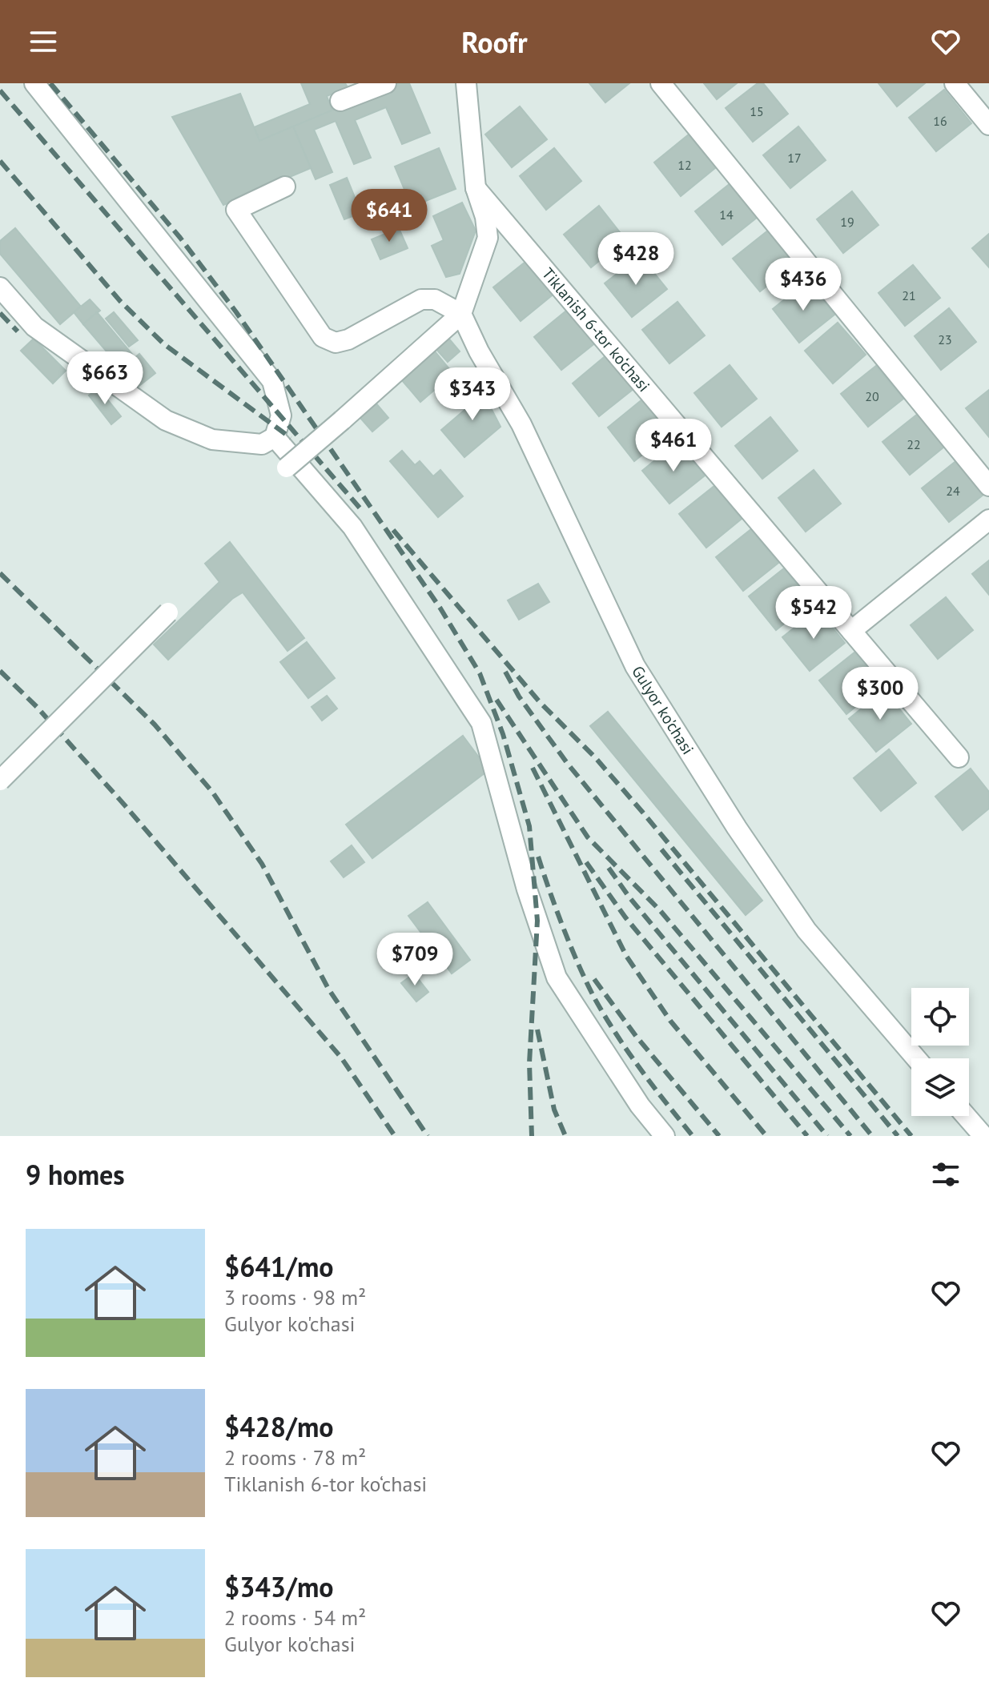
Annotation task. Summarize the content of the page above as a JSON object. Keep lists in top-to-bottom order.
{
  "streets": {
    "street": ["Tiklanish 6-tor ko‘chasi", "Gulyor ko'chasi"]
  },
  "house_numbers": [
    "15",
    "16",
    "17",
    "12",
    "14",
    "19",
    "21",
    "23",
    "20",
    "22",
    "24"
  ],
  "page": {
    "header": "Roofr",
    "price": [
      "$641",
      "$428",
      "$436",
      "$663",
      "$343",
      "$461",
      "$542",
      "$300",
      "$709"
    ],
    "heading": "9 homes",
    "list": [
      {
        "name": "$641/mo",
        "note": "3 rooms · 98 m² · Gulyor ko'chasi"
      },
      {
        "name": "$428/mo",
        "note": "2 rooms · 78 m² · Tiklanish 6-tor ko‘chasi"
      },
      {
        "name": "$343/mo",
        "note": "2 rooms · 54 m² · Gulyor ko'chasi"
      }
    ]
  }
}
